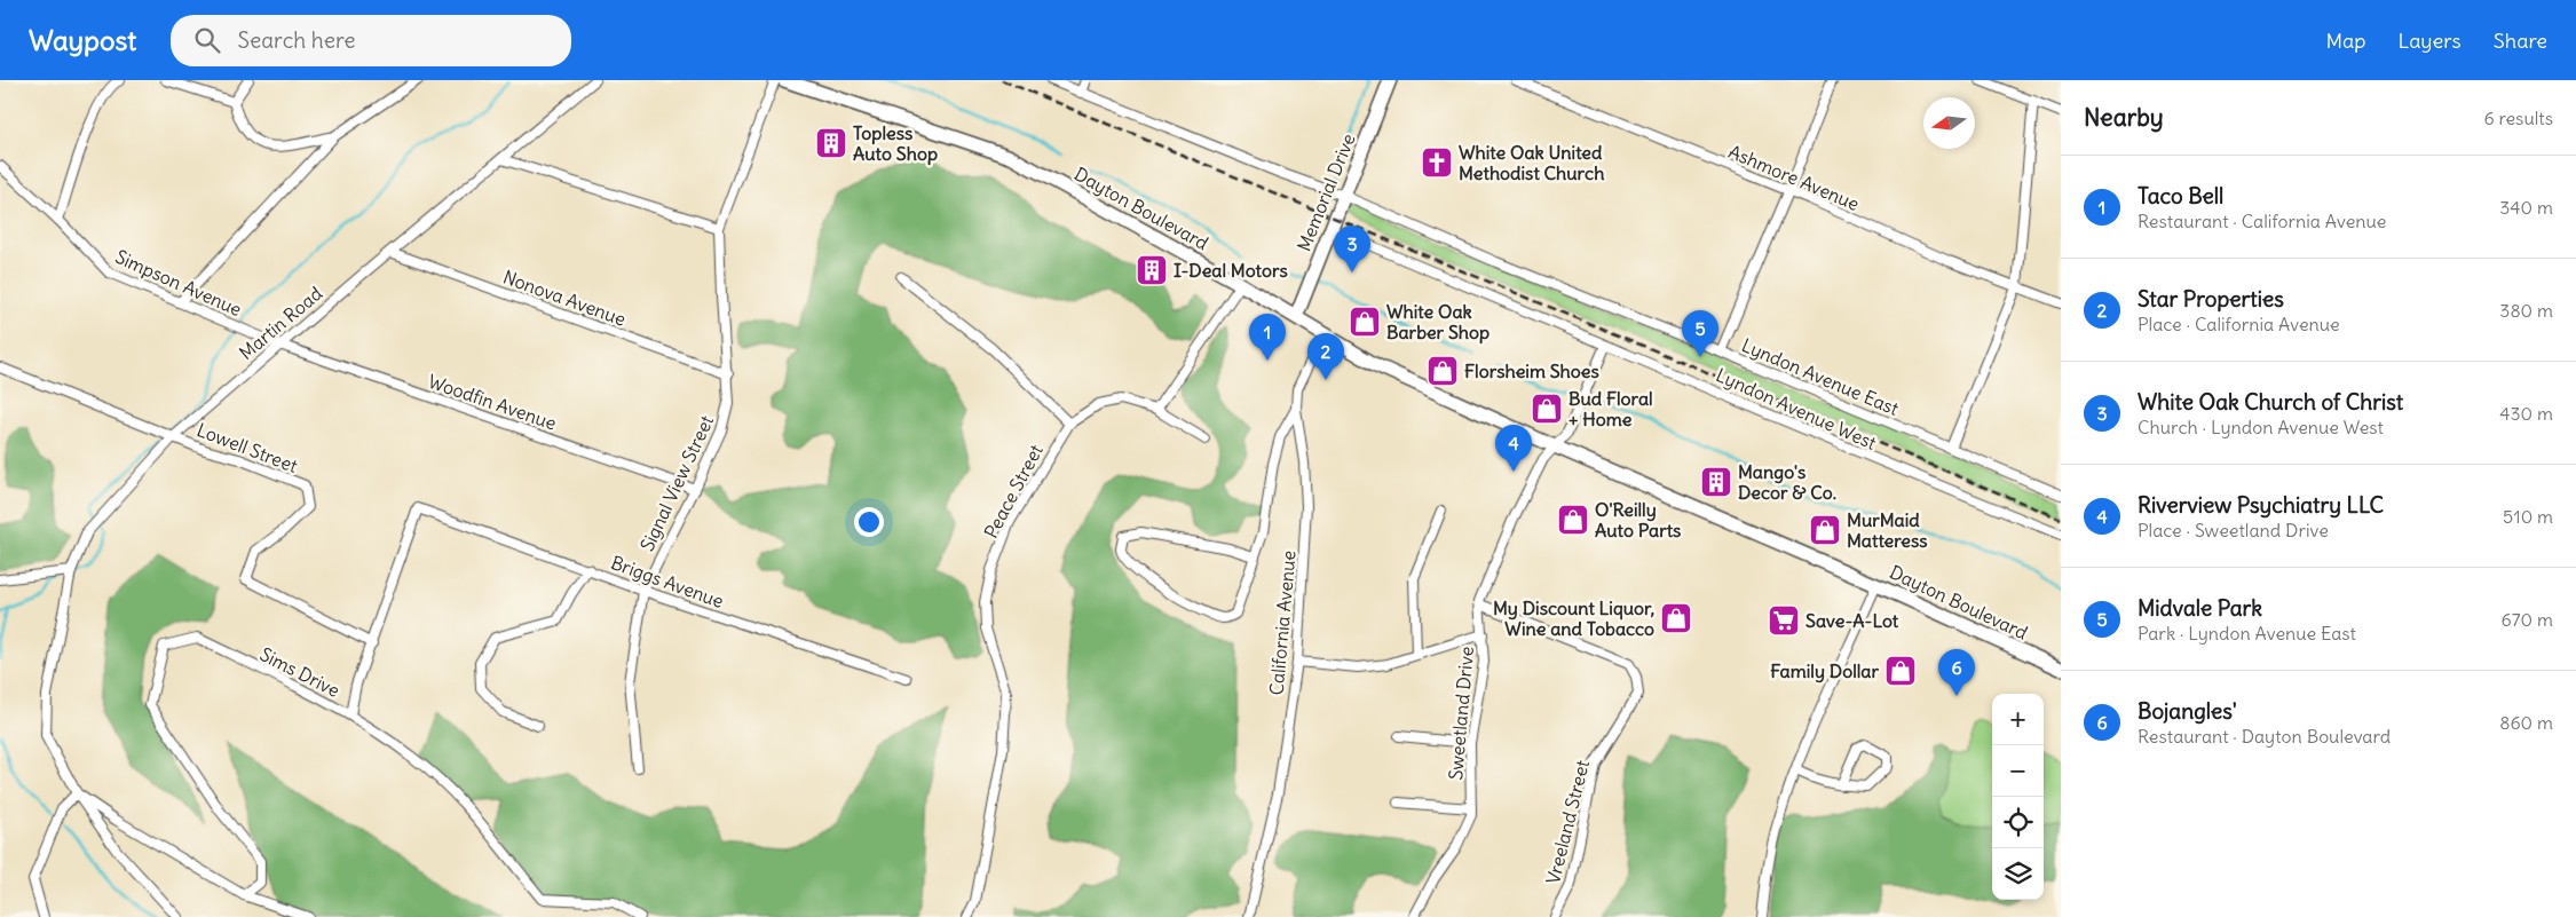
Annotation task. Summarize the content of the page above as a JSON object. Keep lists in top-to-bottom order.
{
  "streets": {
    "main road": ["Memorial Drive", "Dayton Boulevard"],
    "street": [
      "Ashmore Avenue",
      "Simpson Avenue",
      "Nonova Avenue",
      "Martin Road",
      "Lyndon Avenue East",
      "Woodfin Avenue",
      "Lyndon Avenue West",
      "Lowell Street",
      "Signal View Street",
      "Peace Street",
      "Briggs Avenue",
      "California Avenue",
      "Sims Drive",
      "Sweetland Drive",
      "Vreeland Street"
    ]
  },
  "crossings": [
    ["Memorial Drive", "Dayton Boulevard"],
    ["Memorial Drive", "Lyndon Avenue East"],
    ["Memorial Drive", "Lyndon Avenue West"],
    ["Dayton Boulevard", "California Avenue"],
    ["Dayton Boulevard", "Sweetland Drive"],
    ["Simpson Avenue", "Martin Road"],
    ["Simpson Avenue", "Woodfin Avenue"],
    ["Nonova Avenue", "Martin Road"],
    ["Nonova Avenue", "Signal View Street"],
    ["Martin Road", "Woodfin Avenue"],
    ["Martin Road", "Lowell Street"],
    ["Woodfin Avenue", "Signal View Street"],
    ["Lyndon Avenue West", "Sweetland Drive"],
    ["Lowell Street", "Briggs Avenue"],
    ["Signal View Street", "Briggs Avenue"],
    ["Sweetland Drive", "Vreeland Street"]
  ],
  "places": {
    "building": ["Topless Auto Shop", "I-Deal Motors", "Mango's Decor & Co."],
    "church": ["White Oak United Methodist Church"],
    "shop": [
      "White Oak Barber Shop",
      "Florsheim Shoes",
      "Bud Floral + Home",
      "O'Reilly Auto Parts",
      "MurMaid Matteress",
      "My Discount Liquor, Wine and Tobacco",
      "Family Dollar"
    ],
    "supermarket": ["Save-A-Lot"]
  },
  "north": "left",
  "page": {
    "header": "Waypost",
    "search": "Search here",
    "nav": ["Map", "Layers", "Share"],
    "heading": ["Nearby", "6 results"],
    "list": [
      {
        "mark": "1",
        "name": "Taco Bell",
        "note": "Restaurant · California Avenue",
        "value": "340 m"
      },
      {
        "mark": "2",
        "name": "Star Properties",
        "note": "Place · California Avenue",
        "value": "380 m"
      },
      {
        "mark": "3",
        "name": "White Oak Church of Christ",
        "note": "Church · Lyndon Avenue West",
        "value": "430 m"
      },
      {
        "mark": "4",
        "name": "Riverview Psychiatry LLC",
        "note": "Place · Sweetland Drive",
        "value": "510 m"
      },
      {
        "mark": "5",
        "name": "Midvale Park",
        "note": "Park · Lyndon Avenue East",
        "value": "670 m"
      },
      {
        "mark": "6",
        "name": "Bojangles'",
        "note": "Restaurant · Dayton Boulevard",
        "value": "860 m"
      }
    ],
    "pins": [
      "3",
      "5",
      "1",
      "2",
      "4",
      "6"
    ],
    "map_buttons": ["+", "−"]
  }
}
